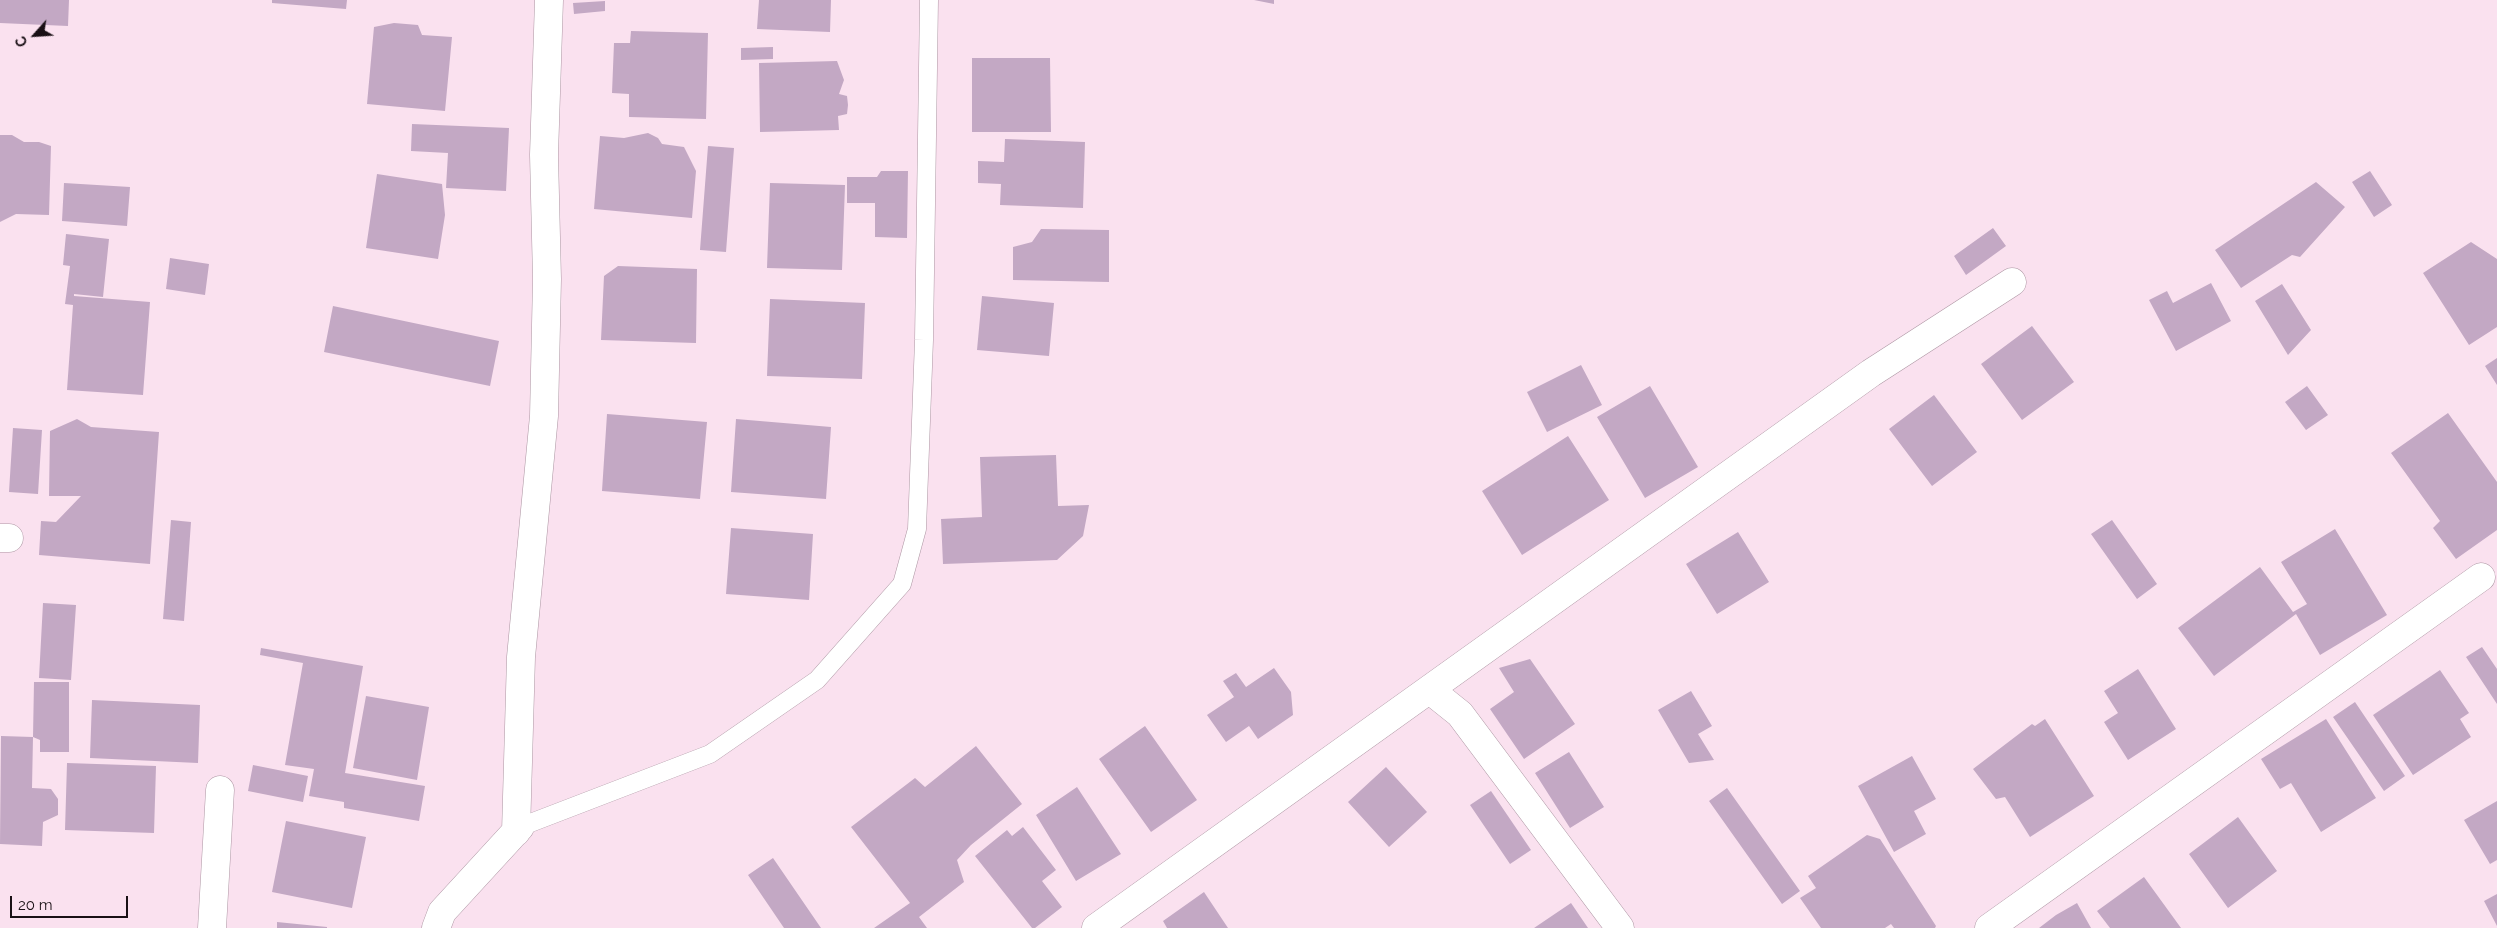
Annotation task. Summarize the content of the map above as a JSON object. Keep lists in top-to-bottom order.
{
  "scale_bar": "20 m",
  "north": "bottom left"
}
